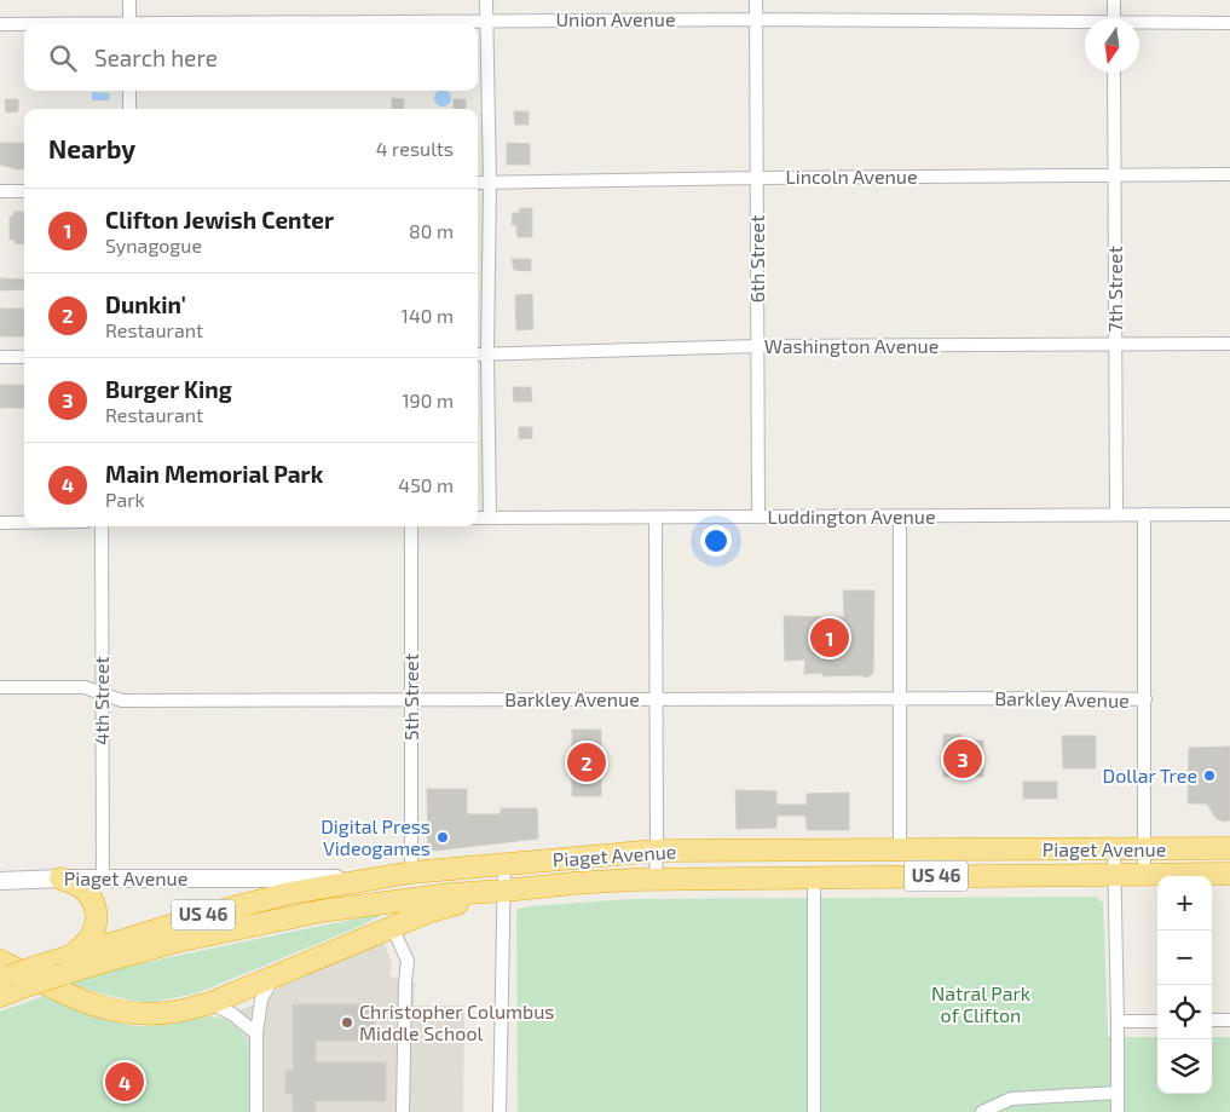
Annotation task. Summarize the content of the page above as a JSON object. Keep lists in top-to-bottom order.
{
  "streets": {
    "highway": ["Piaget Avenue", "US 46"],
    "street": [
      "Union Avenue",
      "Lincoln Avenue",
      "6th Street",
      "7th Street",
      "Washington Avenue",
      "Luddington Avenue",
      "5th Street",
      "Barkley Avenue",
      "4th Street"
    ]
  },
  "crossings": [
    ["Union Avenue", "6th Street"],
    ["Lincoln Avenue", "6th Street"],
    ["Lincoln Avenue", "7th Street"],
    ["6th Street", "Washington Avenue"],
    ["6th Street", "Luddington Avenue"],
    ["7th Street", "Washington Avenue"],
    ["7th Street", "Luddington Avenue"],
    ["5th Street", "Barkley Avenue"],
    ["5th Street", "Piaget Avenue"],
    ["Barkley Avenue", "4th Street"],
    ["4th Street", "Piaget Avenue"],
    ["Piaget Avenue", "US 46"]
  ],
  "parks": ["Natral Park of Clifton"],
  "places": ["Dollar Tree", "Digital Press Videogames", "Christopher Columbus Middle School"],
  "north": "bottom",
  "page": {
    "search": "Search here",
    "heading": ["Nearby", "4 results"],
    "list": [
      {
        "mark": "1",
        "name": "Clifton Jewish Center",
        "note": "Synagogue",
        "value": "80 m"
      },
      {
        "mark": "2",
        "name": "Dunkin'",
        "note": "Restaurant",
        "value": "140 m"
      },
      {
        "mark": "3",
        "name": "Burger King",
        "note": "Restaurant",
        "value": "190 m"
      },
      {
        "mark": "4",
        "name": "Main Memorial Park",
        "note": "Park",
        "value": "450 m"
      }
    ],
    "pins": [
      "1",
      "3",
      "2",
      "4"
    ],
    "map_buttons": ["+", "−"]
  }
}
